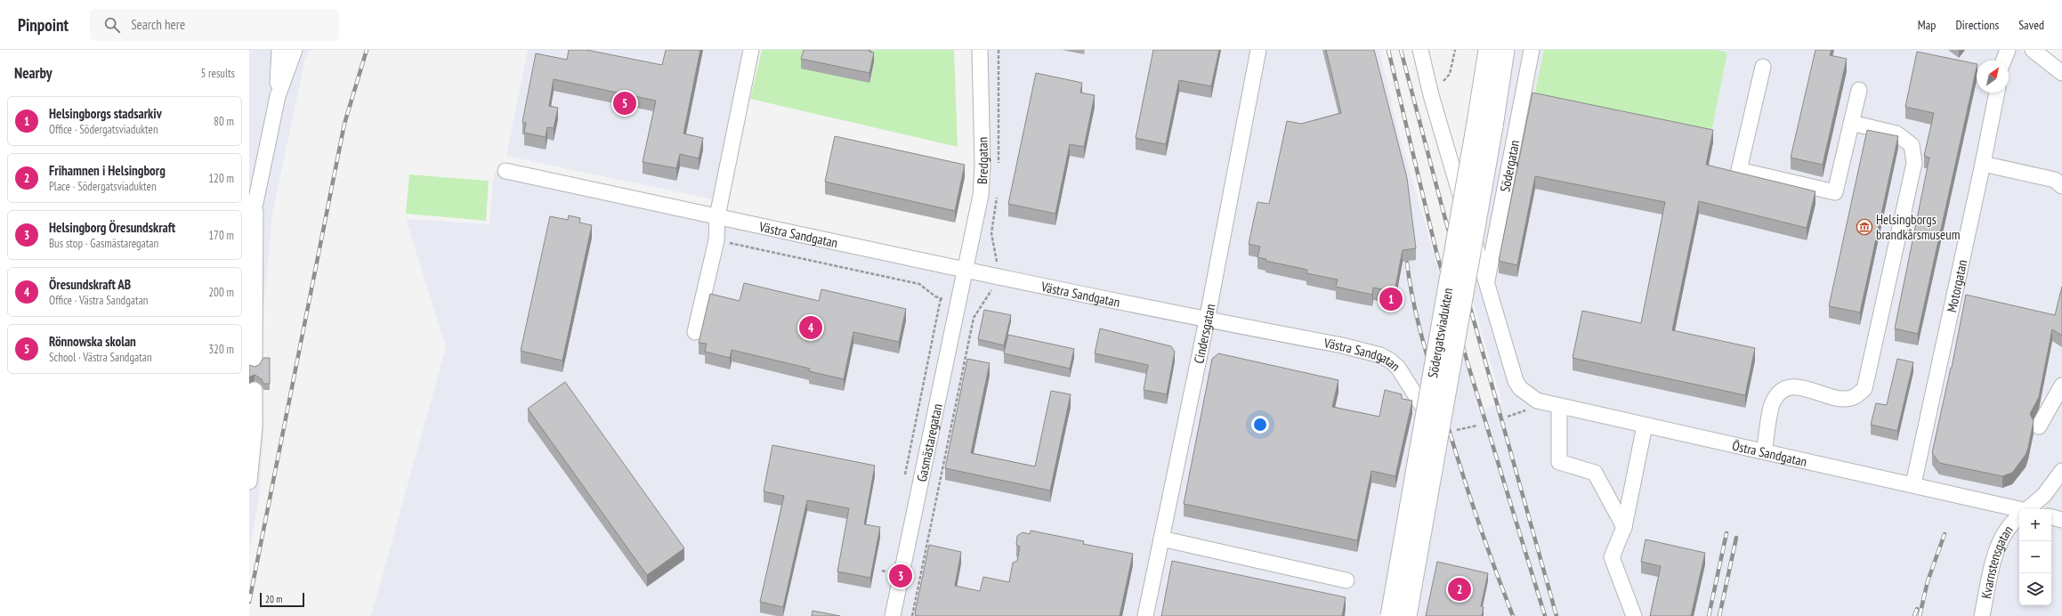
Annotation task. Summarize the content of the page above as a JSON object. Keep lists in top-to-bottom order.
{
  "streets": {
    "main road": ["Södergatsviadukten"],
    "street": [
      "Bredgatan",
      "Södergatan",
      "Västra Sandgatan",
      "Motorgatan",
      "Cindersgatan",
      "Gasmästaregatan",
      "Östra Sandgatan",
      "Kvarnstensgatan"
    ]
  },
  "crossings": [
    ["Bredgatan", "Västra Sandgatan"],
    ["Bredgatan", "Gasmästaregatan"],
    ["Södergatan", "Östra Sandgatan"],
    ["Västra Sandgatan", "Cindersgatan"],
    ["Västra Sandgatan", "Gasmästaregatan"],
    ["Motorgatan", "Östra Sandgatan"]
  ],
  "places": {
    "museum": ["Helsingborgs brandkårsmuseum"]
  },
  "scale_bar": "20 m",
  "north": "top right",
  "page": {
    "header": "Pinpoint",
    "search": "Search here",
    "nav": ["Map", "Directions", "Saved"],
    "heading": ["Nearby", "5 results"],
    "pins": [
      "5",
      "1",
      "4",
      "3",
      "2"
    ],
    "list": [
      {
        "mark": "1",
        "name": "Helsingborgs stadsarkiv",
        "note": "Office · Södergatsviadukten",
        "value": "80 m"
      },
      {
        "mark": "2",
        "name": "Frihamnen i Helsingborg",
        "note": "Place · Södergatsviadukten",
        "value": "120 m"
      },
      {
        "mark": "3",
        "name": "Helsingborg Öresundskraft",
        "note": "Bus stop · Gasmästaregatan",
        "value": "170 m"
      },
      {
        "mark": "4",
        "name": "Öresundskraft AB",
        "note": "Office · Västra Sandgatan",
        "value": "200 m"
      },
      {
        "mark": "5",
        "name": "Rönnowska skolan",
        "note": "School · Västra Sandgatan",
        "value": "320 m"
      }
    ],
    "map_buttons": ["+", "−"],
    "scale": "20 m"
  }
}
